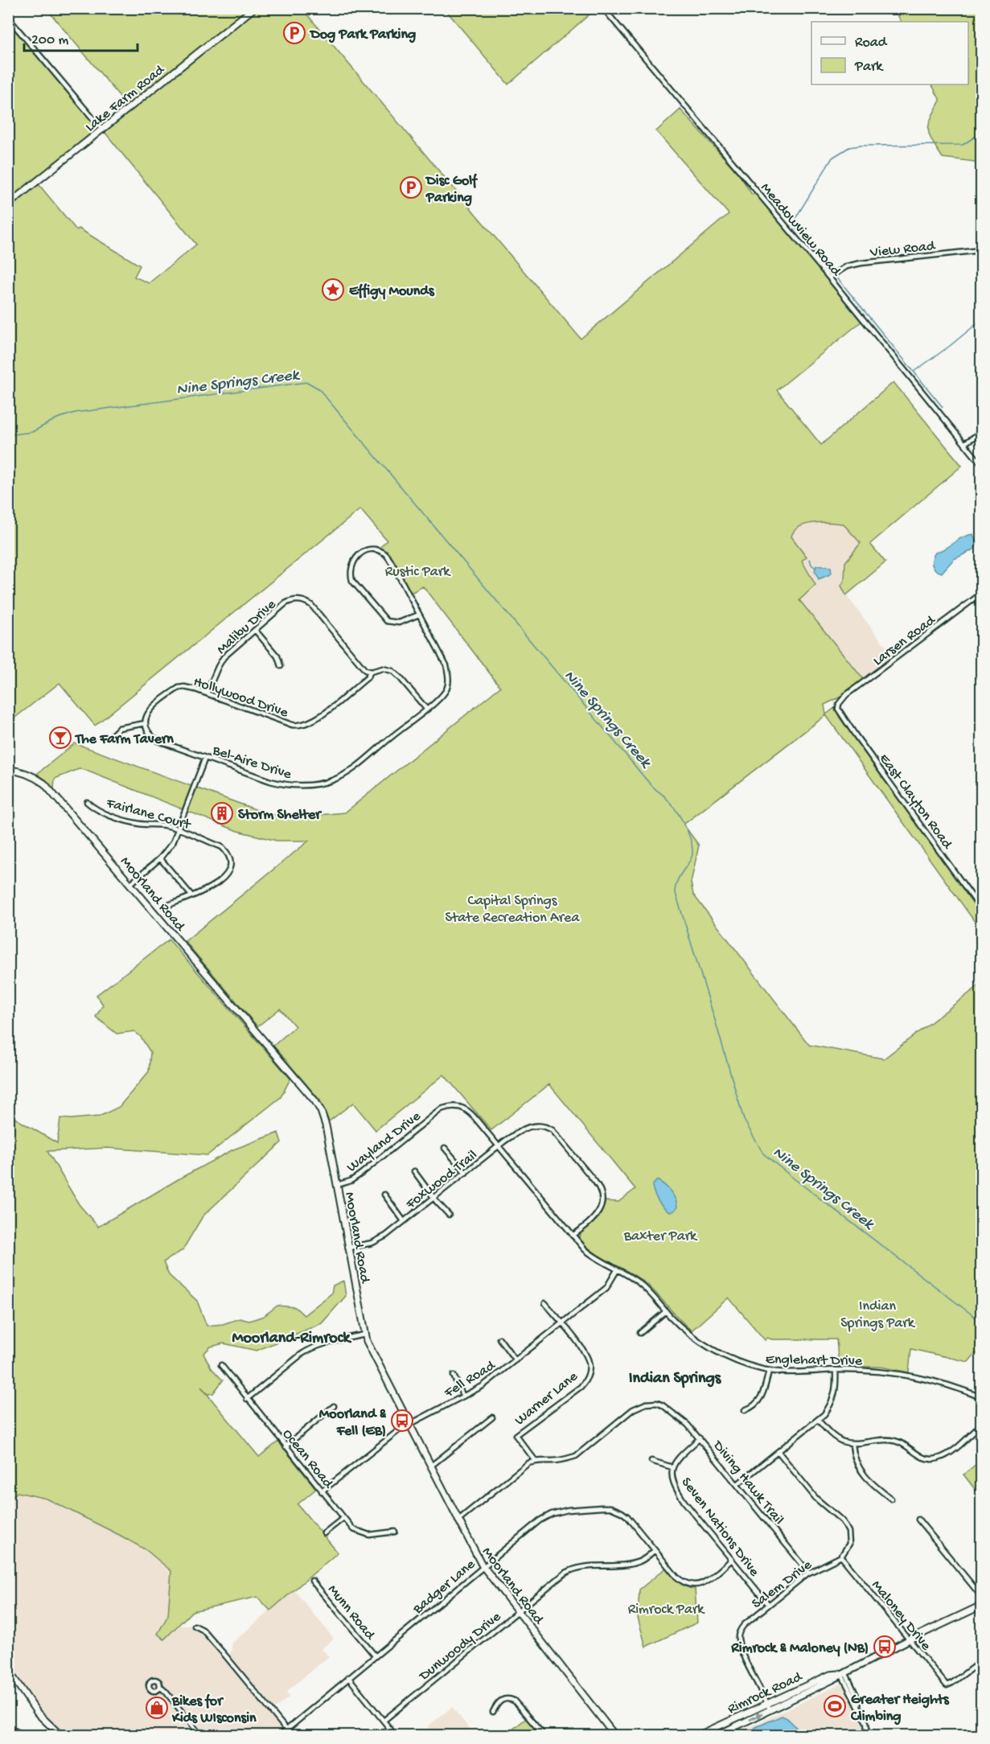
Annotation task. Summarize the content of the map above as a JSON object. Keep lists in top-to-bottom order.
{
  "streets": {
    "street": [
      "Lake Farm Road",
      "Meadowview Road",
      "View Road",
      "Malibu Drive",
      "Larsen Road",
      "Hollywood Drive",
      "Bel-Aire Drive",
      "East Clayton Road",
      "Fairlane Court",
      "Moorland Road",
      "Wayland Drive",
      "Foxwood Trail",
      "Englehart Drive",
      "Fell Road",
      "Warner Lane",
      "Ocean Road",
      "Diving Hawk Trail",
      "Seven Nations Drive",
      "Salem Drive",
      "Badger Lane",
      "Munn Road",
      "Maloney Drive",
      "Dunwoody Drive",
      "Rimrock Road"
    ]
  },
  "crossings": [
    ["Meadowview Road", "View Road"],
    ["Malibu Drive", "Hollywood Drive"],
    ["Larsen Road", "East Clayton Road"],
    ["Hollywood Drive", "Bel-Aire Drive"],
    ["Moorland Road", "Wayland Drive"],
    ["Moorland Road", "Foxwood Trail"],
    ["Moorland Road", "Fell Road"],
    ["Moorland Road", "Badger Lane"],
    ["Moorland Road", "Dunwoody Drive"],
    ["Wayland Drive", "Englehart Drive"],
    ["Foxwood Trail", "Englehart Drive"],
    ["Englehart Drive", "Fell Road"],
    ["Fell Road", "Warner Lane"],
    ["Fell Road", "Ocean Road"],
    ["Warner Lane", "Diving Hawk Trail"],
    ["Diving Hawk Trail", "Seven Nations Drive"],
    ["Diving Hawk Trail", "Salem Drive"],
    ["Seven Nations Drive", "Salem Drive"],
    ["Seven Nations Drive", "Badger Lane"],
    ["Salem Drive", "Maloney Drive"],
    ["Salem Drive", "Rimrock Road"],
    ["Badger Lane", "Munn Road"],
    ["Badger Lane", "Dunwoody Drive"],
    ["Maloney Drive", "Rimrock Road"]
  ],
  "districts": ["Moorland-Rimrock", "Indian Springs"],
  "water": ["Nine Springs Creek"],
  "parks": [
    "Rustic Park",
    "Capital Springs State Recreation Area",
    "Baxter Park",
    "Indian Springs Park",
    "Rimrock Park"
  ],
  "places": {
    "parking": ["Dog Park Parking", "Disc Golf Parking"],
    "place": ["Effigy Mounds"],
    "bar": ["The Farm Tavern"],
    "building": ["Storm Shelter"],
    "bus stop": ["Moorland & Fell (EB)", "Rimrock & Maloney (NB)"],
    "sports": ["Greater Heights Climbing"],
    "shop": ["Bikes for Kids WIsconsin"]
  },
  "legend": ["Road", "Park"],
  "scale_bar": "200 m"
}
